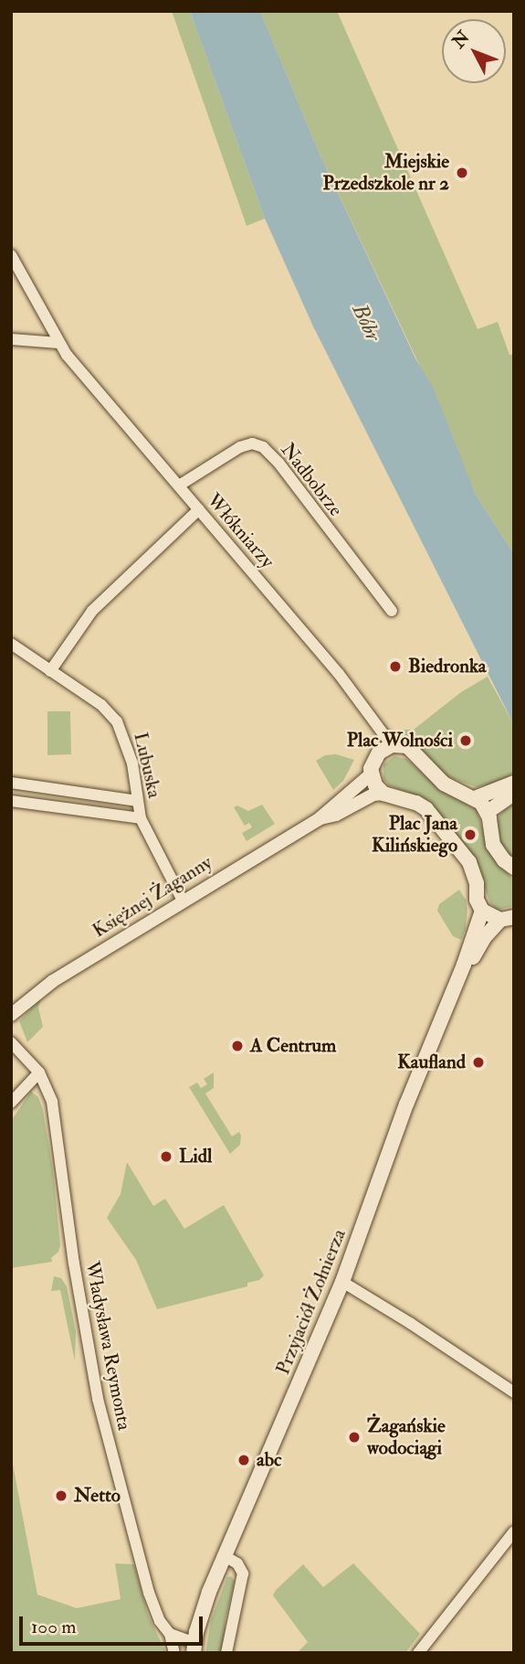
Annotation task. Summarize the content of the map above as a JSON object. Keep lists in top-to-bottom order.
{
  "streets": {
    "main road": ["Przyjaciół Żołnierza"],
    "street": [
      "Nadbobrze",
      "Włókniarzy",
      "Lubuska",
      "Księżnej Żaganny",
      "Władysława Reymonta"
    ]
  },
  "crossings": [
    ["Nadbobrze", "Włókniarzy"],
    ["Lubuska", "Księżnej Żaganny"]
  ],
  "water": ["Bóbr"],
  "places": [
    "Miejskie Przedszkole nr 2",
    "Biedronka",
    "Plac Wolności",
    "Plac Jana Kilińskiego",
    "A Centrum",
    "Kaufland",
    "Lidl",
    "Żagańskie wodociągi",
    "abc",
    "Netto"
  ],
  "scale_bar": "100 m",
  "north": "top left"
}
